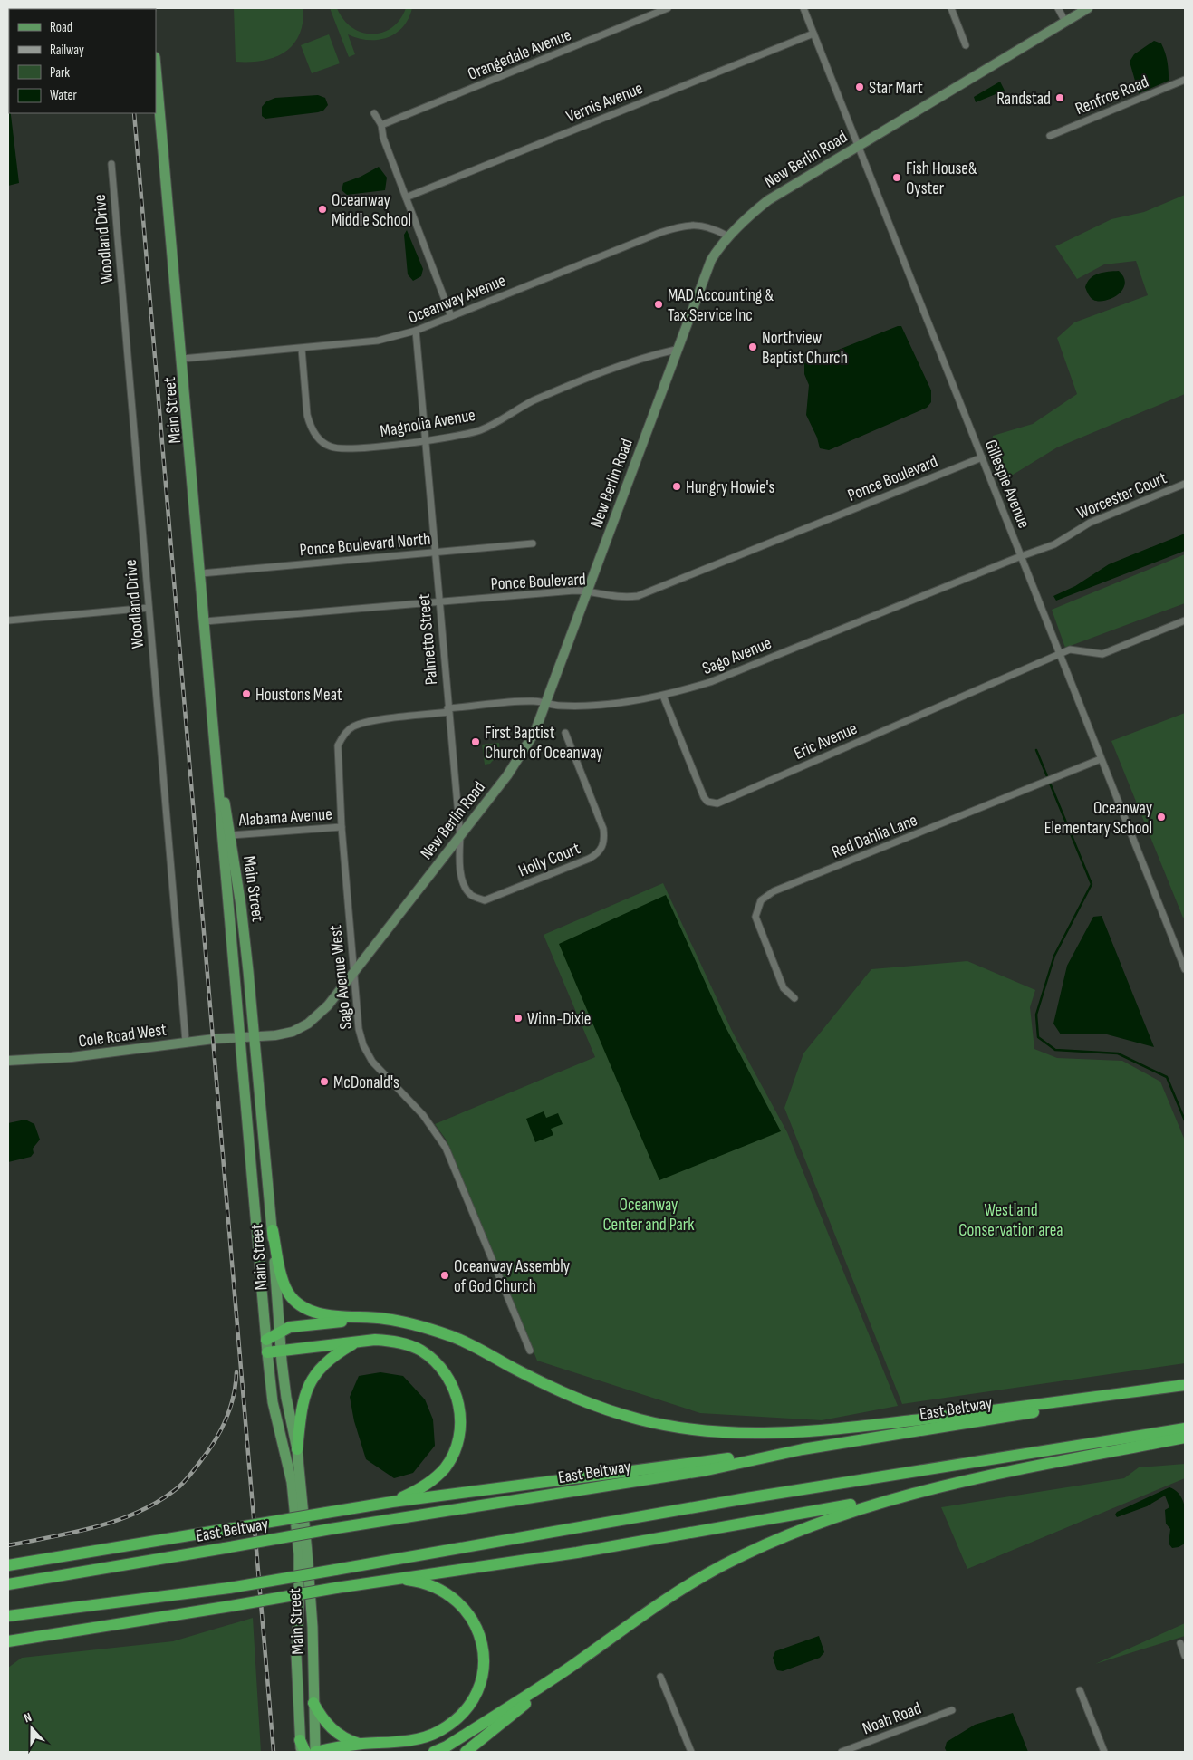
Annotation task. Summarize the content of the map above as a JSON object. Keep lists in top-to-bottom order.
{
  "streets": {
    "highway": ["East Beltway"],
    "main road": ["Main Street"],
    "street": [
      "Orangedale Avenue",
      "Renfroe Road",
      "Vernis Avenue",
      "New Berlin Road",
      "Woodland Drive",
      "Oceanway Avenue",
      "Magnolia Avenue",
      "Ponce Boulevard",
      "Gillespie Avenue",
      "Worcester Court",
      "Ponce Boulevard North",
      "Palmetto Street",
      "Sago Avenue",
      "Eric Avenue",
      "Alabama Avenue",
      "Red Dahlia Lane",
      "Holly Court",
      "Sago Avenue West",
      "Cole Road West",
      "Noah Road"
    ]
  },
  "crossings": [
    ["Vernis Avenue", "Gillespie Avenue"],
    ["New Berlin Road", "Oceanway Avenue"],
    ["New Berlin Road", "Main Street"],
    ["New Berlin Road", "Magnolia Avenue"],
    ["New Berlin Road", "Ponce Boulevard"],
    ["New Berlin Road", "Gillespie Avenue"],
    ["New Berlin Road", "Palmetto Street"],
    ["New Berlin Road", "Sago Avenue"],
    ["New Berlin Road", "Sago Avenue West"],
    ["New Berlin Road", "Cole Road West"],
    ["Woodland Drive", "Cole Road West"],
    ["Oceanway Avenue", "Main Street"],
    ["Oceanway Avenue", "Magnolia Avenue"],
    ["Oceanway Avenue", "Palmetto Street"],
    ["Main Street", "Ponce Boulevard"],
    ["Main Street", "Ponce Boulevard North"],
    ["Main Street", "Alabama Avenue"],
    ["Main Street", "Cole Road West"],
    ["Magnolia Avenue", "Palmetto Street"],
    ["Ponce Boulevard", "Gillespie Avenue"],
    ["Ponce Boulevard", "Palmetto Street"],
    ["Gillespie Avenue", "Worcester Court"],
    ["Gillespie Avenue", "Sago Avenue"],
    ["Gillespie Avenue", "Eric Avenue"],
    ["Gillespie Avenue", "Red Dahlia Lane"],
    ["Worcester Court", "Sago Avenue"],
    ["Ponce Boulevard North", "Palmetto Street"],
    ["Palmetto Street", "Sago Avenue"],
    ["Palmetto Street", "Holly Court"],
    ["Sago Avenue", "Eric Avenue"],
    ["Sago Avenue", "Sago Avenue West"],
    ["Alabama Avenue", "Sago Avenue West"]
  ],
  "parks": ["Oceanway Center and Park", "Westland Conservation area"],
  "places": [
    "Star Mart",
    "Randstad",
    "Fish House& Oyster",
    "Oceanway Middle School",
    "MAD Accounting & Tax Service Inc",
    "Northview Baptist Church",
    "Hungry Howie's",
    "Houstons Meat",
    "First Baptist Church of Oceanway",
    "Oceanway Elementary School",
    "Winn-Dixie",
    "McDonald's",
    "Oceanway Assembly of God Church"
  ],
  "legend": [
    "Road",
    "Railway",
    "Park",
    "Water"
  ],
  "north": "top"
}
